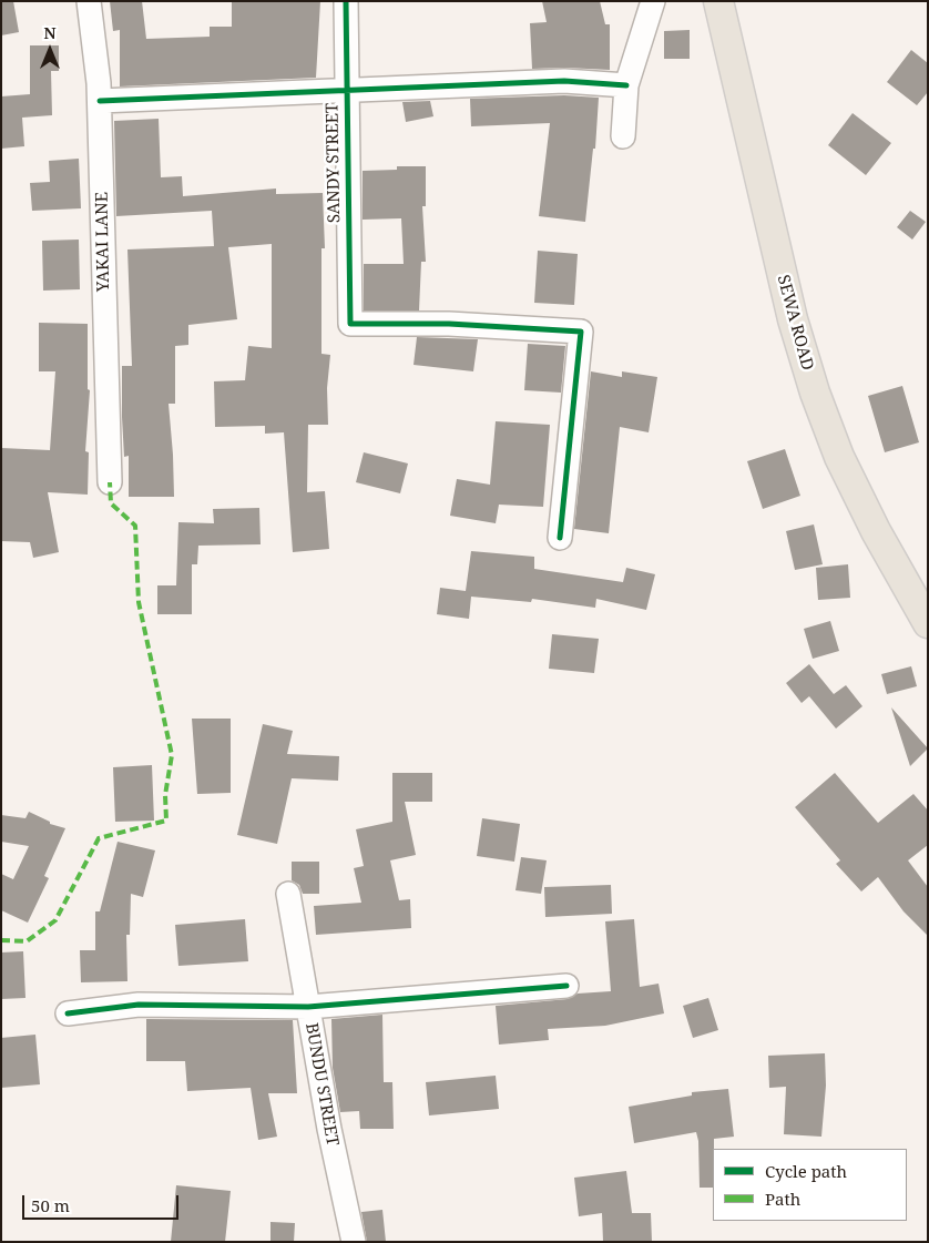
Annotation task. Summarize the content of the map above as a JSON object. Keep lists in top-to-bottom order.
{
  "streets": {
    "main road": ["SEWA ROAD"],
    "street": ["SANDY STREET", "YAKAI LANE", "BUNDU STREET"]
  },
  "legend": ["Cycle path", "Path"],
  "scale_bar": "50 m",
  "north": "top"
}
